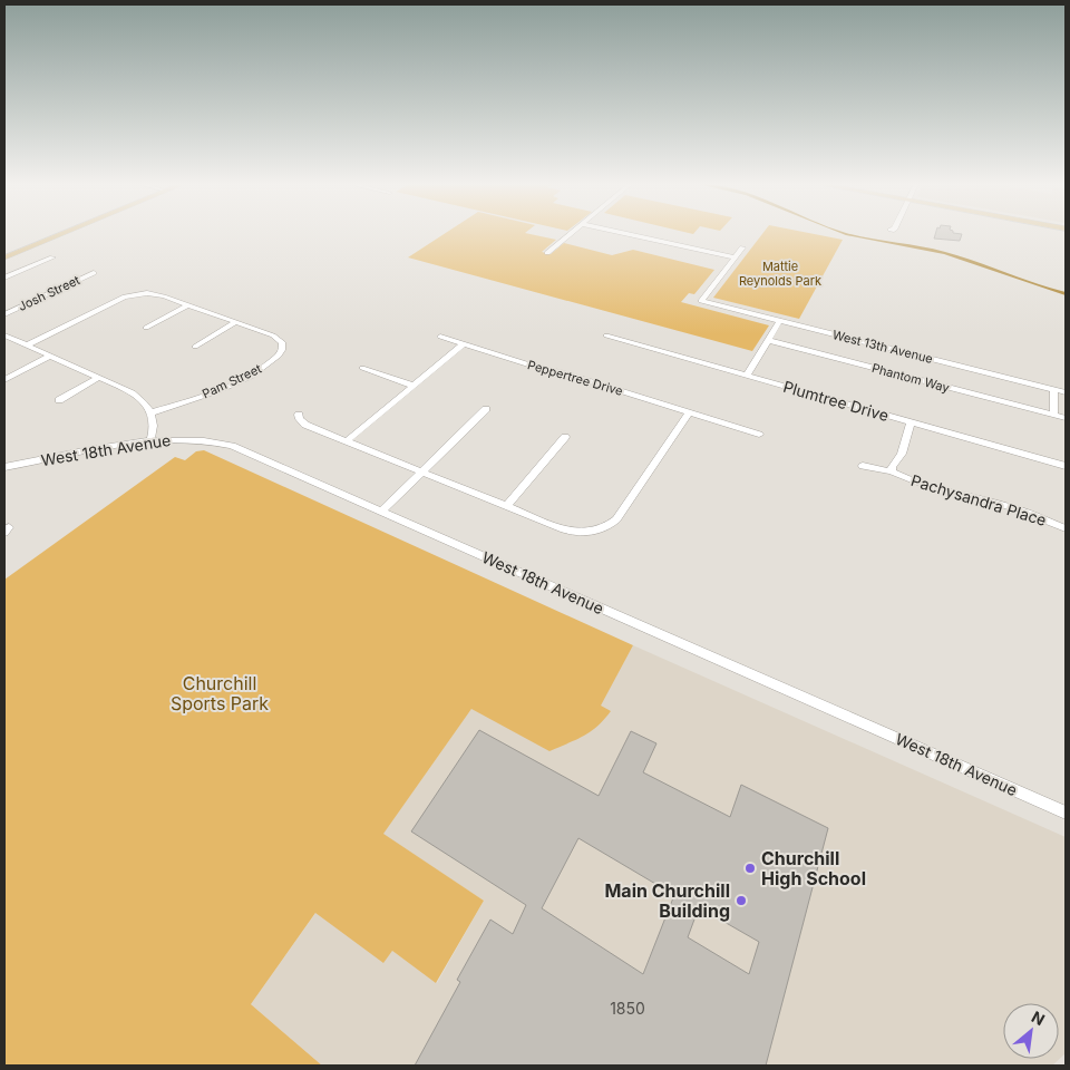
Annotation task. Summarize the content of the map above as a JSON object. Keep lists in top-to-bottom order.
{
  "streets": {
    "street": [
      "Josh Street",
      "West 13th Avenue",
      "Peppertree Drive",
      "Phantom Way",
      "Pam Street",
      "Plumtree Drive",
      "West 18th Avenue",
      "Pachysandra Place"
    ]
  },
  "crossings": [
    ["Plumtree Drive", "Pachysandra Place"]
  ],
  "parks": ["Mattie Reynolds Park", "Churchill Sports Park"],
  "places": ["Churchill High School", "Main Churchill Building"],
  "house_numbers": ["1850"],
  "north": "top right"
}
